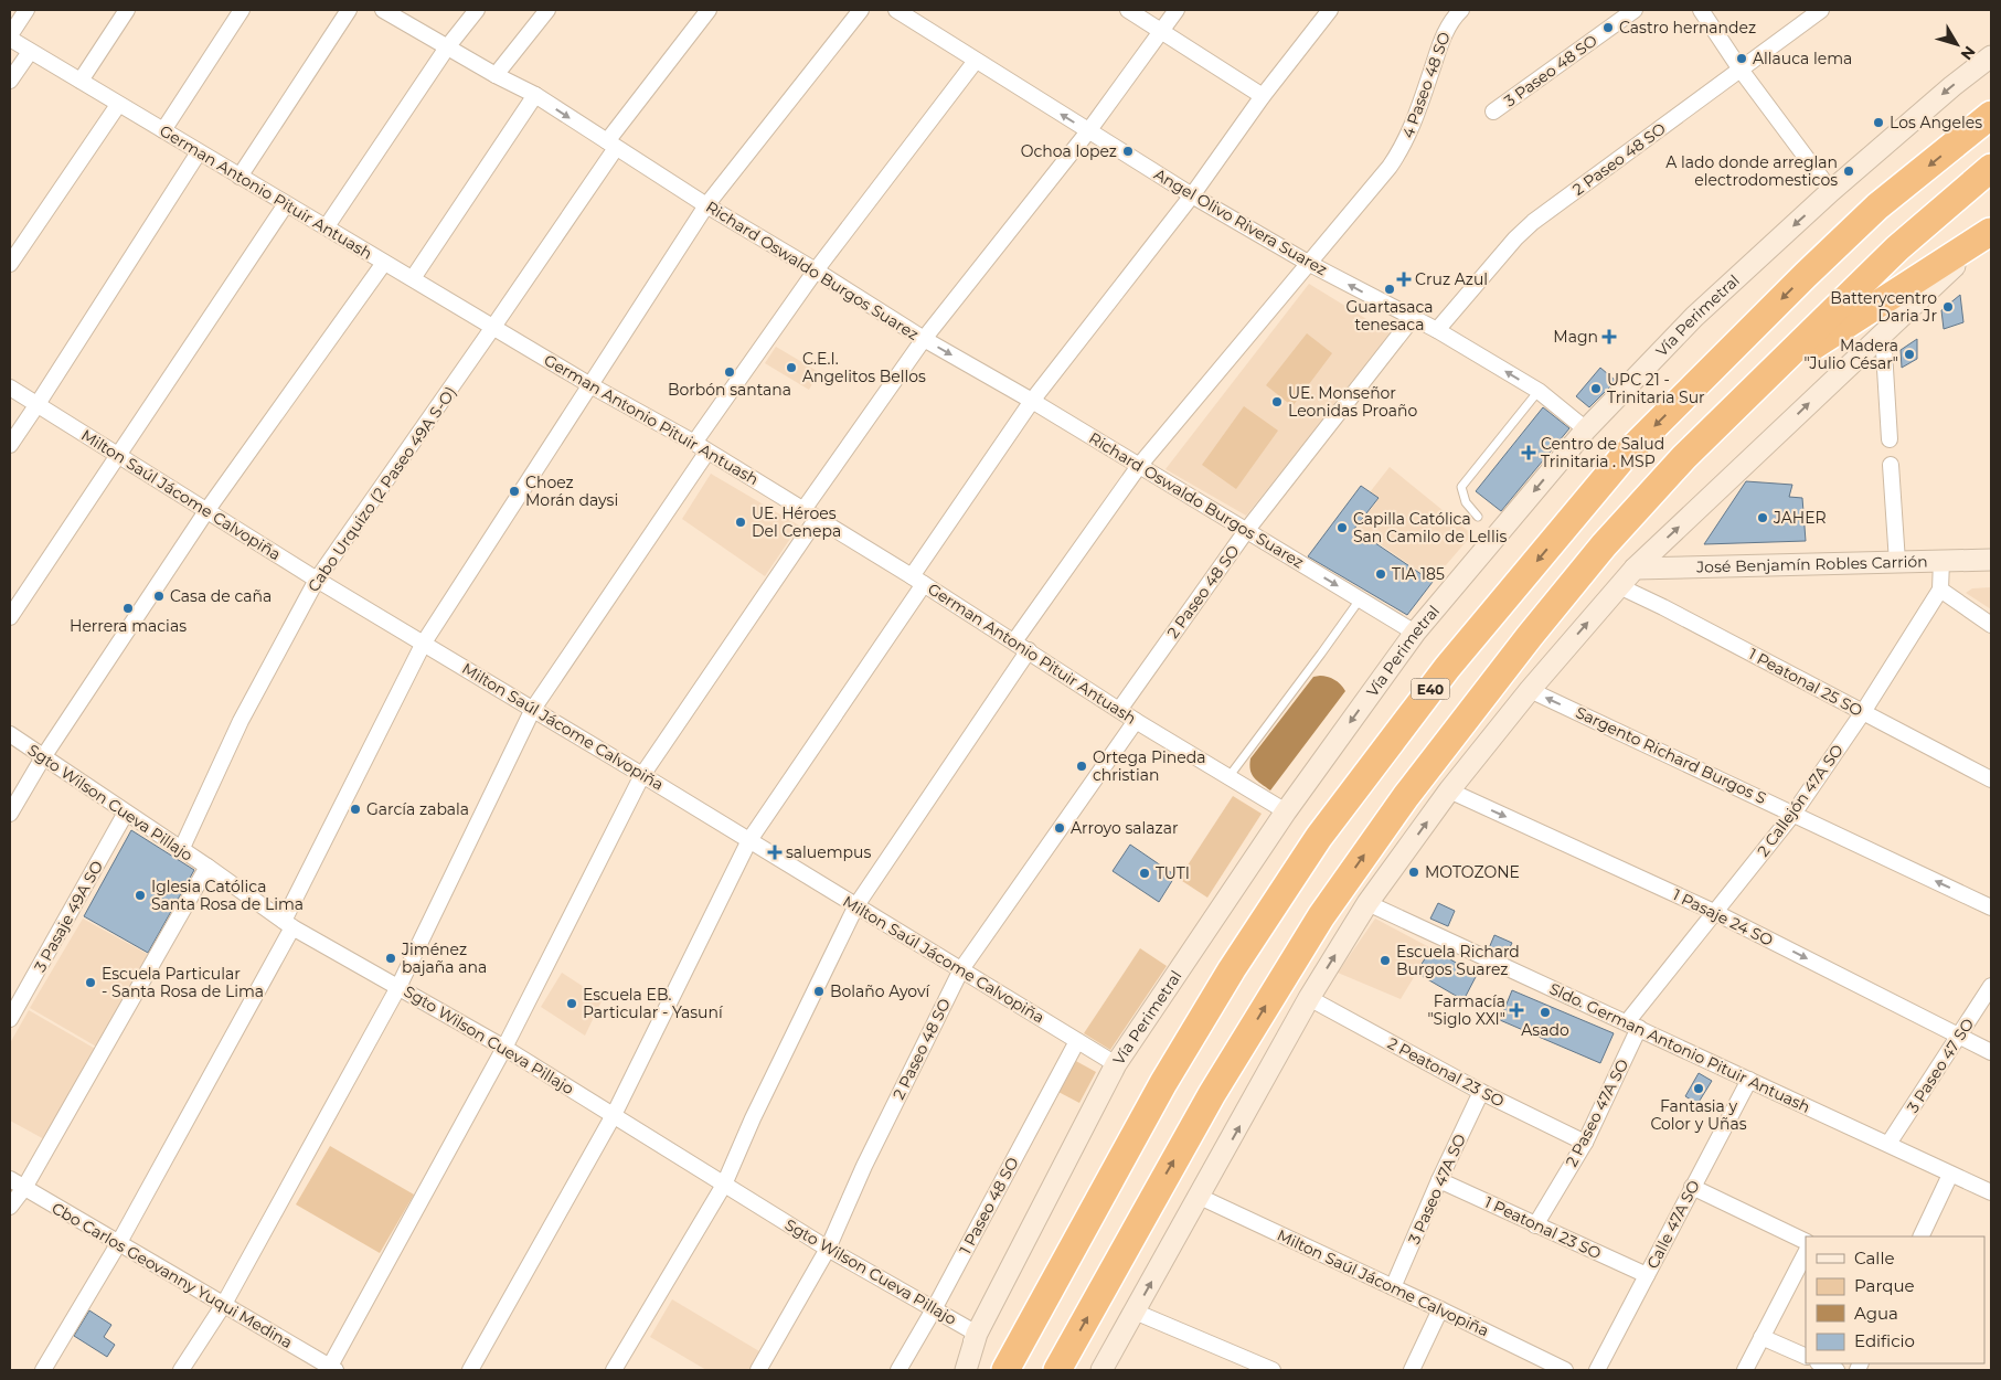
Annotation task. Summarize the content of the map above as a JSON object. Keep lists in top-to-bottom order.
{
  "streets": {
    "highway": ["E40"],
    "street": [
      "3 Paseo 48 SO",
      "4 Paseo 48 SO",
      "2 Paseo 48 SO",
      "German Antonio Pituir Antuash",
      "Angel Olivo Rivera Suarez",
      "Richard Oswaldo Burgos Suarez",
      "Vía Perimetral",
      "Cabo Urquizo (2 Paseo 49A S-O)",
      "Milton Saúl Jácome Calvopiña",
      "José Benjamín Robles Carrión",
      "1 Peatonal 25 SO",
      "Sargento Richard Burgos S",
      "2 Callejón 47A SO",
      "Sgto Wilson Cueva Pillajo",
      "3 Pasaje 49A SO",
      "1 Pasaje 24 SO",
      "Sldo. German Antonio Pituir Antuash",
      "3 Paseo 47 SO",
      "2 Peatonal 23 SO",
      "2 Paseo 47A SO",
      "3 Paseo 47A SO",
      "1 Paseo 48 SO",
      "Calle 47A SO",
      "1 Peatonal 23 SO",
      "Cbo Carlos Geovanny Yuqui Medina"
    ]
  },
  "crossings": [
    ["4 Paseo 48 SO", "German Antonio Pituir Antuash"],
    ["4 Paseo 48 SO", "Angel Olivo Rivera Suarez"],
    ["4 Paseo 48 SO", "Richard Oswaldo Burgos Suarez"],
    ["2 Paseo 48 SO", "German Antonio Pituir Antuash"],
    ["2 Paseo 48 SO", "Angel Olivo Rivera Suarez"],
    ["2 Paseo 48 SO", "Richard Oswaldo Burgos Suarez"],
    ["2 Paseo 48 SO", "Milton Saúl Jácome Calvopiña"],
    ["2 Paseo 48 SO", "Sgto Wilson Cueva Pillajo"],
    ["German Antonio Pituir Antuash", "Vía Perimetral"],
    ["German Antonio Pituir Antuash", "Cabo Urquizo (2 Paseo 49A S-O)"],
    ["Angel Olivo Rivera Suarez", "Vía Perimetral"],
    ["Richard Oswaldo Burgos Suarez", "Vía Perimetral"],
    ["Richard Oswaldo Burgos Suarez", "Cabo Urquizo (2 Paseo 49A S-O)"],
    ["Vía Perimetral", "Milton Saúl Jácome Calvopiña"],
    ["Vía Perimetral", "Sgto Wilson Cueva Pillajo"],
    ["Cabo Urquizo (2 Paseo 49A S-O)", "Milton Saúl Jácome Calvopiña"],
    ["Cabo Urquizo (2 Paseo 49A S-O)", "Sgto Wilson Cueva Pillajo"],
    ["Milton Saúl Jácome Calvopiña", "3 Paseo 47A SO"],
    ["Milton Saúl Jácome Calvopiña", "1 Paseo 48 SO"],
    ["1 Peatonal 25 SO", "2 Callejón 47A SO"],
    ["Sargento Richard Burgos S", "2 Callejón 47A SO"],
    ["2 Callejón 47A SO", "1 Pasaje 24 SO"],
    ["2 Callejón 47A SO", "Sldo. German Antonio Pituir Antuash"],
    ["2 Callejón 47A SO", "2 Paseo 47A SO"],
    ["Sgto Wilson Cueva Pillajo", "3 Pasaje 49A SO"],
    ["Sgto Wilson Cueva Pillajo", "1 Paseo 48 SO"],
    ["1 Pasaje 24 SO", "3 Paseo 47 SO"],
    ["Sldo. German Antonio Pituir Antuash", "3 Paseo 47 SO"],
    ["Sldo. German Antonio Pituir Antuash", "2 Paseo 47A SO"],
    ["Sldo. German Antonio Pituir Antuash", "Calle 47A SO"],
    ["2 Peatonal 23 SO", "2 Paseo 47A SO"],
    ["2 Peatonal 23 SO", "3 Paseo 47A SO"],
    ["2 Paseo 47A SO", "1 Peatonal 23 SO"],
    ["3 Paseo 47A SO", "1 Peatonal 23 SO"],
    ["Calle 47A SO", "1 Peatonal 23 SO"]
  ],
  "one_way": ["Angel Olivo Rivera Suarez", "Sargento Richard Burgos S", "1 Pasaje 24 SO"],
  "places": {
    "other": [
      "Castro hernandez",
      "Allauca lema",
      "Los Angeles",
      "Ochoa lopez",
      "A lado donde arreglan electrodomesticos",
      "Guartasaca tenesaca",
      "Batterycentro Daria Jr",
      "Madera \"Julio César\"",
      "C.E.I. Angelitos Bellos",
      "Borbón santana",
      "UPC 21 - Trinitaria Sur",
      "UE. Monseñor Leonidas Proaño",
      "Choez Morán daysi",
      "JAHER",
      "UE. Héroes Del Cenepa",
      "Capilla Católica San Camilo de Lellis",
      "TIA 185",
      "Casa de caña",
      "Herrera macias",
      "Ortega Pineda christian",
      "García zabala",
      "Arroyo salazar",
      "MOTOZONE",
      "TUTI",
      "Iglesia Católica Santa Rosa de Lima",
      "Jiménez bajaña ana",
      "Escuela Richard Burgos Suarez",
      "Escuela Particular - Santa Rosa de Lima",
      "Bolaño Ayoví",
      "Escuela EB. Particular - Yasuní",
      "Asado",
      "Fantasia y Color y Uñas"
    ],
    "health": [
      "Cruz Azul",
      "Magn",
      "Centro de Salud Trinitaria . MSP",
      "saluempus",
      "Farmacía \"Siglo XXI\""
    ]
  },
  "legend": [
    "Calle",
    "Parque",
    "Agua",
    "Edificio"
  ],
  "north": "bottom right"
}
